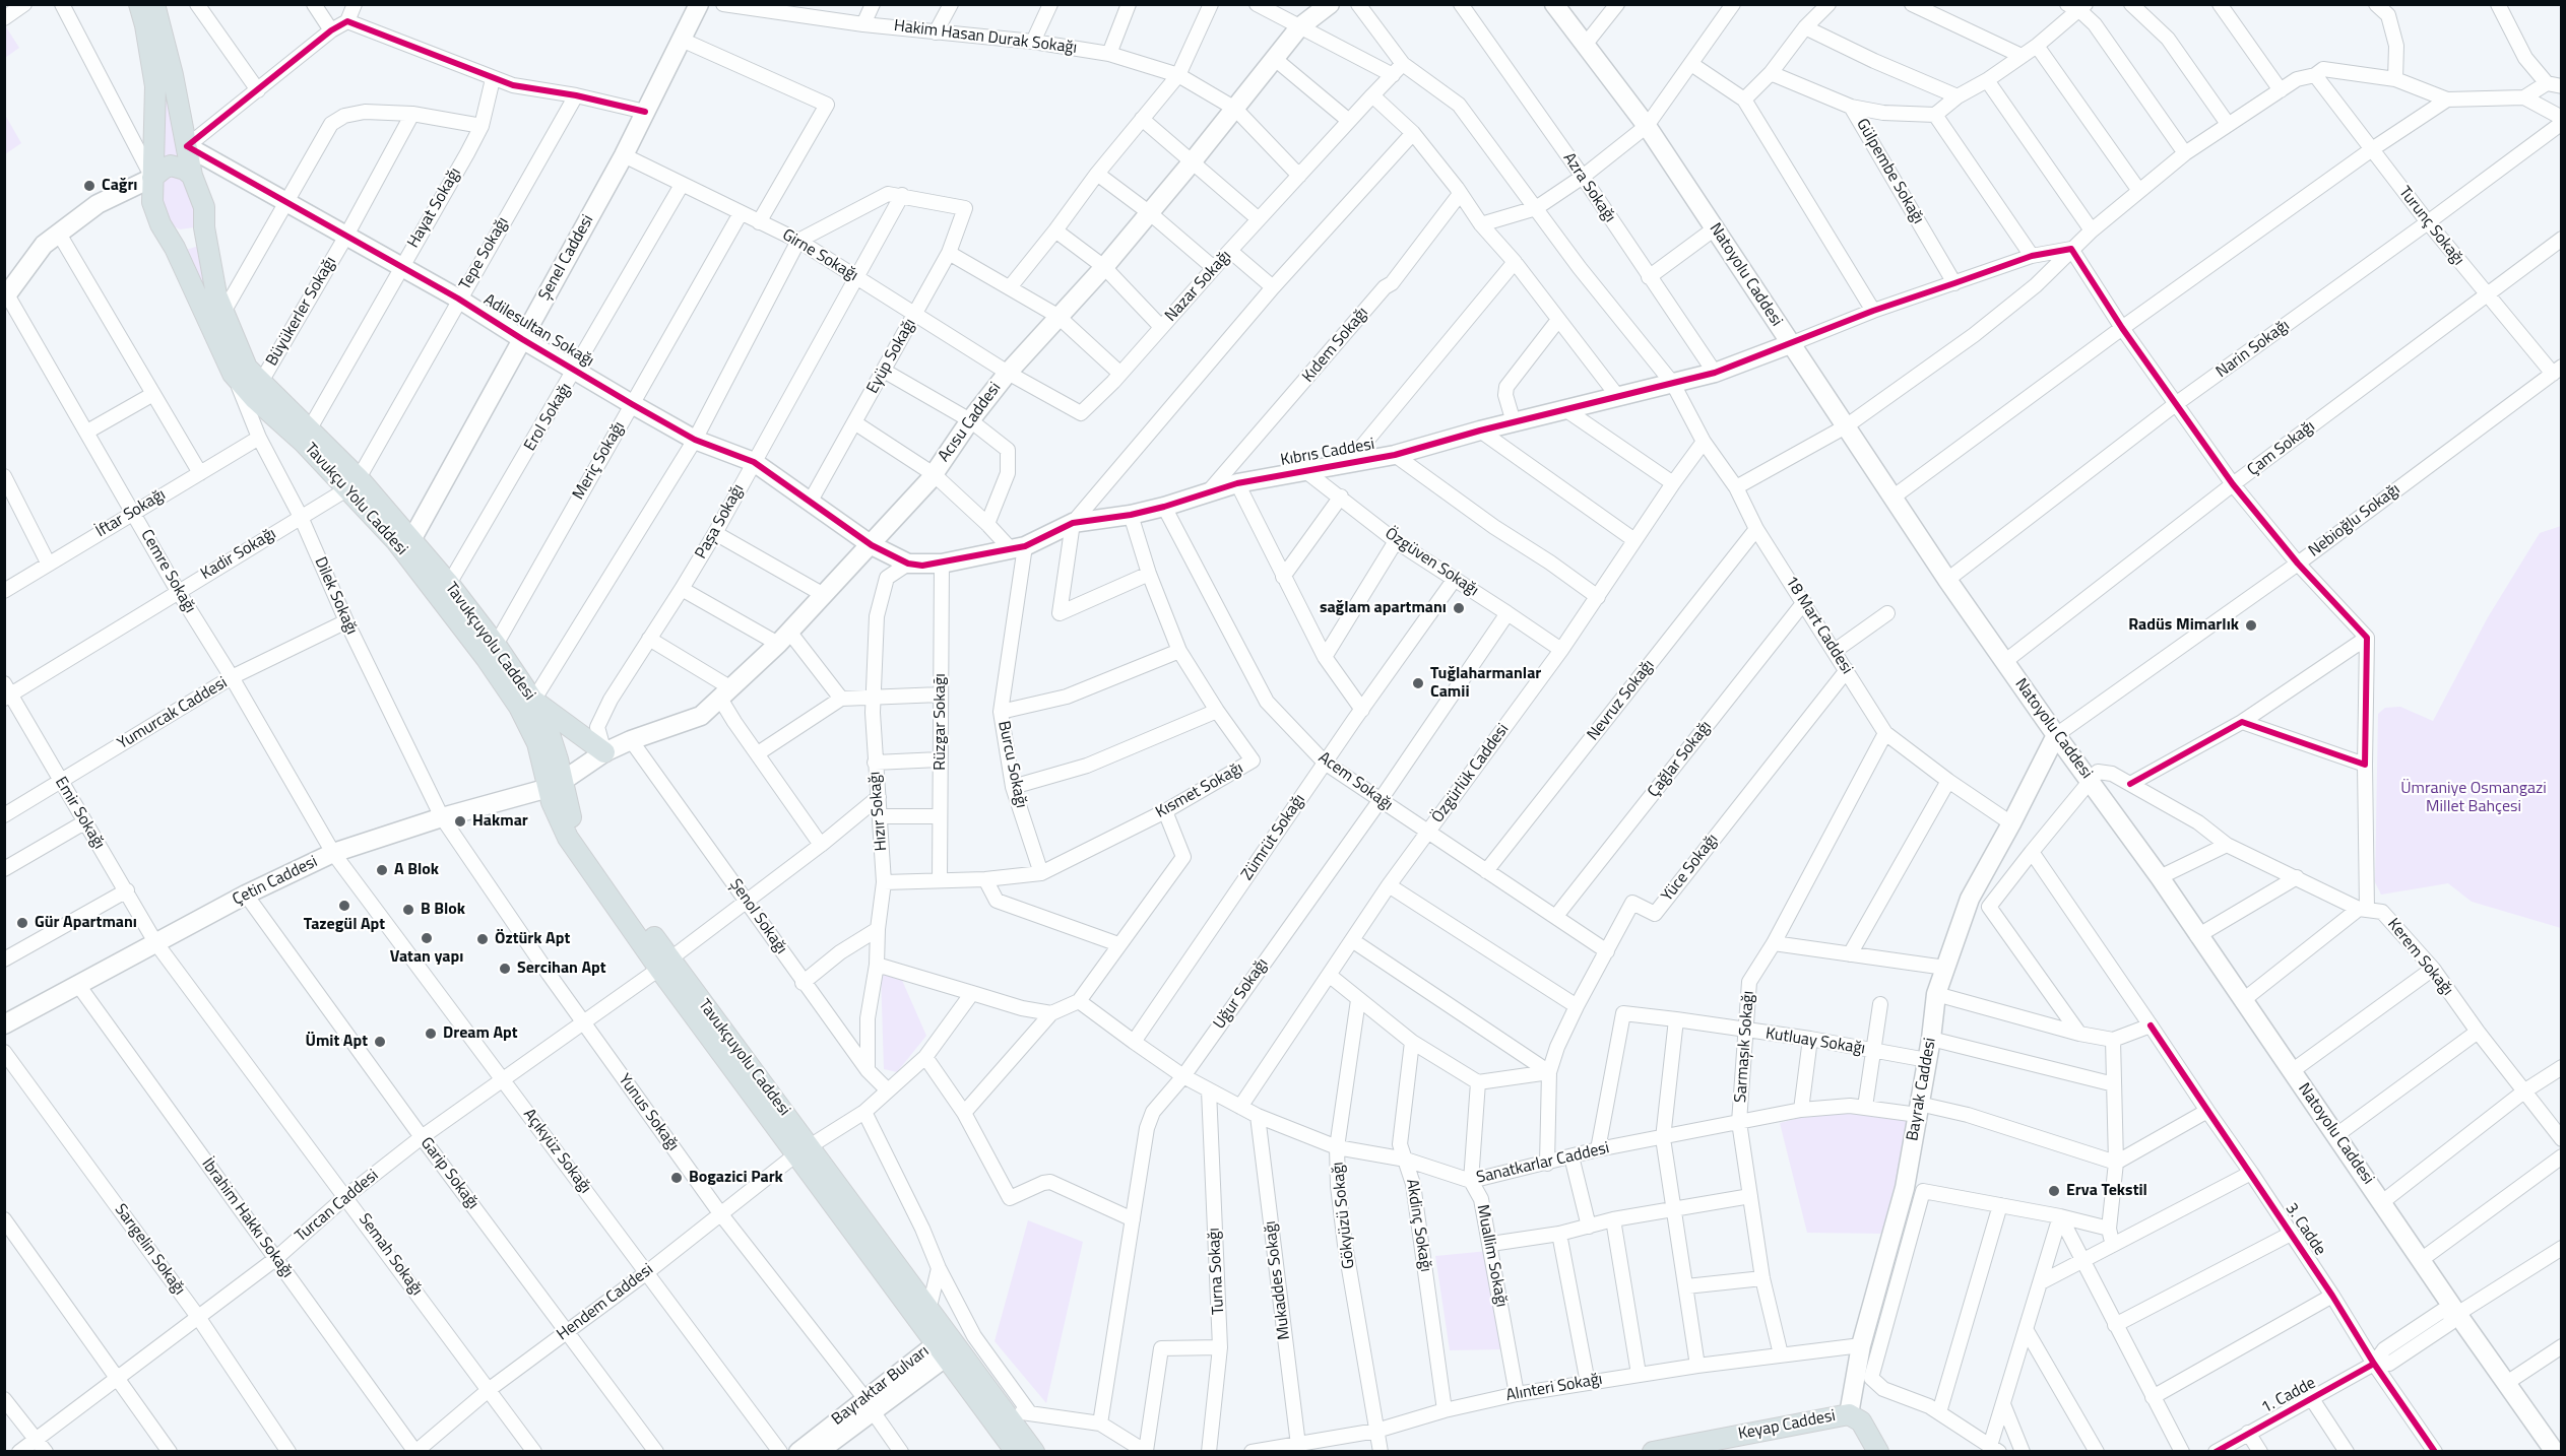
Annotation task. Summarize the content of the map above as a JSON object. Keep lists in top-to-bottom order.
{
  "streets": {
    "main road": ["Tavukçu Yolu Caddesi", "Tavukçuyolu Caddesi", "Keyap Caddesi"],
    "street": [
      "Hakim Hasan Durak Sokağı",
      "Gülpembe Sokağı",
      "Azra Sokağı",
      "Hayat Sokağı",
      "Turunç Sokağı",
      "Tepe Sokağı",
      "Girne Sokağı",
      "Şenel Caddesi",
      "Natoyolu Caddesi",
      "Nazar Sokağı",
      "Büyükerler Sokağı",
      "Adilesultan Sokağı",
      "Kıdem Sokağı",
      "Narin Sokağı",
      "Eyüp Sokağı",
      "Erol Sokağı",
      "Acısu Caddesi",
      "Çam Sokağı",
      "Kıbrıs Caddesi",
      "Meriç Sokağı",
      "İftar Sokağı",
      "Nebioğlu Sokağı",
      "Paşa Sokağı",
      "Kadir Sokağı",
      "Özgüven Sokağı",
      "Cemre Sokağı",
      "Dilek Sokağı",
      "18 Mart Caddesi",
      "Nevruz Sokağı",
      "Yumurcak Caddesi",
      "Rüzgar Sokağı",
      "Çağlar Sokağı",
      "Burcu Sokağı",
      "Özgürlük Caddesi",
      "Acem Sokağı",
      "Kısmet Sokağı",
      "Hızır Sokağı",
      "Emir Sokağı",
      "Zümrüt Sokağı",
      "Yüce Sokağı",
      "Çetin Caddesi",
      "Şenol Sokağı",
      "Kerem Sokağı",
      "Uğur Sokağı",
      "Kutluay Sokağı",
      "Sarmaşık Sokağı",
      "Bayrak Caddesi",
      "Yunus Sokağı",
      "Açıkyüz Sokağı",
      "Sanatkarlar Caddesi",
      "Garip Sokağı",
      "Turcan Caddesi",
      "Gökyüzü Sokağı",
      "İbrahim Hakkı Sokağı",
      "Akdinç Sokağı",
      "3. Cadde",
      "Sarıgelin Sokağı",
      "Semah Sokağı",
      "Muallim Sokağı",
      "Turna Sokağı",
      "Mukaddes Sokağı",
      "Hendem Caddesi",
      "Bayraktar Bulvarı",
      "Alınteri Sokağı",
      "1. Cadde"
    ]
  },
  "crossings": [
    ["Hakim Hasan Durak Sokağı", "Nazar Sokağı"],
    ["Hakim Hasan Durak Sokağı", "Acısu Caddesi"],
    ["Azra Sokağı", "Kıbrıs Caddesi"],
    ["Hayat Sokağı", "Adilesultan Sokağı"],
    ["Hayat Sokağı", "Tavukçuyolu Caddesi"],
    ["Turunç Sokağı", "Narin Sokağı"],
    ["Turunç Sokağı", "Çam Sokağı"],
    ["Turunç Sokağı", "Nebioğlu Sokağı"],
    ["Tepe Sokağı", "Adilesultan Sokağı"],
    ["Tepe Sokağı", "Tavukçu Yolu Caddesi"],
    ["Tepe Sokağı", "Kadir Sokağı"],
    ["Tepe Sokağı", "Tavukçuyolu Caddesi"],
    ["Girne Sokağı", "Şenel Caddesi"],
    ["Girne Sokağı", "Nazar Sokağı"],
    ["Girne Sokağı", "Eyüp Sokağı"],
    ["Girne Sokağı", "Erol Sokağı"],
    ["Girne Sokağı", "Acısu Caddesi"],
    ["Girne Sokağı", "Meriç Sokağı"],
    ["Girne Sokağı", "Paşa Sokağı"],
    ["Şenel Caddesi", "Adilesultan Sokağı"],
    ["Şenel Caddesi", "Tavukçuyolu Caddesi"],
    ["Natoyolu Caddesi", "Narin Sokağı"],
    ["Natoyolu Caddesi", "Çam Sokağı"],
    ["Natoyolu Caddesi", "Kıbrıs Caddesi"],
    ["Natoyolu Caddesi", "Nebioğlu Sokağı"],
    ["Natoyolu Caddesi", "Kerem Sokağı"],
    ["Natoyolu Caddesi", "Bayrak Caddesi"],
    ["Natoyolu Caddesi", "1. Cadde"],
    ["Nazar Sokağı", "Acısu Caddesi"],
    ["Nazar Sokağı", "18 Mart Caddesi"],
    ["Büyükerler Sokağı", "Adilesultan Sokağı"],
    ["Büyükerler Sokağı", "Tavukçuyolu Caddesi"],
    ["Adilesultan Sokağı", "Eyüp Sokağı"],
    ["Adilesultan Sokağı", "Erol Sokağı"],
    ["Adilesultan Sokağı", "Acısu Caddesi"],
    ["Adilesultan Sokağı", "Kıbrıs Caddesi"],
    ["Adilesultan Sokağı", "Meriç Sokağı"],
    ["Adilesultan Sokağı", "Paşa Sokağı"],
    ["Adilesultan Sokağı", "Tavukçuyolu Caddesi"],
    ["Kıdem Sokağı", "Kıbrıs Caddesi"],
    ["Eyüp Sokağı", "Paşa Sokağı"],
    ["Erol Sokağı", "Tavukçuyolu Caddesi"],
    ["Acısu Caddesi", "Kıbrıs Caddesi"],
    ["Acısu Caddesi", "Tavukçu Yolu Caddesi"],
    ["Acısu Caddesi", "Paşa Sokağı"],
    ["Acısu Caddesi", "Tavukçuyolu Caddesi"],
    ["Acısu Caddesi", "Çetin Caddesi"],
    ["Acısu Caddesi", "Şenol Sokağı"],
    ["Kıbrıs Caddesi", "Özgüven Sokağı"],
    ["Kıbrıs Caddesi", "18 Mart Caddesi"],
    ["Kıbrıs Caddesi", "Rüzgar Sokağı"],
    ["Kıbrıs Caddesi", "Burcu Sokağı"],
    ["Kıbrıs Caddesi", "Acem Sokağı"],
    ["Kıbrıs Caddesi", "Kısmet Sokağı"],
    ["Kıbrıs Caddesi", "Hızır Sokağı"],
    ["Meriç Sokağı", "Tavukçuyolu Caddesi"],
    ["Tavukçu Yolu Caddesi", "Kadir Sokağı"],
    ["Tavukçu Yolu Caddesi", "Dilek Sokağı"],
    ["Tavukçu Yolu Caddesi", "Tavukçuyolu Caddesi"],
    ["Tavukçu Yolu Caddesi", "Çetin Caddesi"],
    ["Tavukçu Yolu Caddesi", "Turcan Caddesi"],
    ["İftar Sokağı", "Cemre Sokağı"],
    ["İftar Sokağı", "Dilek Sokağı"],
    ["Nebioğlu Sokağı", "Bayrak Caddesi"],
    ["Kadir Sokağı", "Cemre Sokağı"],
    ["Kadir Sokağı", "Dilek Sokağı"],
    ["Kadir Sokağı", "Tavukçuyolu Caddesi"],
    ["Kadir Sokağı", "Emir Sokağı"],
    ["Özgüven Sokağı", "Özgürlük Caddesi"],
    ["Özgüven Sokağı", "Zümrüt Sokağı"],
    ["Özgüven Sokağı", "Uğur Sokağı"],
    ["Cemre Sokağı", "Yumurcak Caddesi"],
    ["Cemre Sokağı", "Çetin Caddesi"],
    ["Cemre Sokağı", "Açıkyüz Sokağı"],
    ["Dilek Sokağı", "Yumurcak Caddesi"],
    ["Dilek Sokağı", "Çetin Caddesi"],
    ["Dilek Sokağı", "Yunus Sokağı"],
    ["18 Mart Caddesi", "Nevruz Sokağı"],
    ["18 Mart Caddesi", "Çağlar Sokağı"],
    ["18 Mart Caddesi", "Özgürlük Caddesi"],
    ["18 Mart Caddesi", "Yüce Sokağı"],
    ["18 Mart Caddesi", "Sarmaşık Sokağı"],
    ["18 Mart Caddesi", "Bayrak Caddesi"],
    ["Tavukçuyolu Caddesi", "Çetin Caddesi"],
    ["Tavukçuyolu Caddesi", "Turcan Caddesi"],
    ["Tavukçuyolu Caddesi", "Hendem Caddesi"],
    ["Tavukçuyolu Caddesi", "Bayraktar Bulvarı"],
    ["Nevruz Sokağı", "Acem Sokağı"],
    ["Yumurcak Caddesi", "Emir Sokağı"],
    ["Rüzgar Sokağı", "Kısmet Sokağı"],
    ["Çağlar Sokağı", "Acem Sokağı"],
    ["Burcu Sokağı", "Kısmet Sokağı"],
    ["Özgürlük Caddesi", "Acem Sokağı"],
    ["Özgürlük Caddesi", "Sanatkarlar Caddesi"],
    ["Acem Sokağı", "Zümrüt Sokağı"],
    ["Acem Sokağı", "Yüce Sokağı"],
    ["Acem Sokağı", "Uğur Sokağı"],
    ["Kısmet Sokağı", "Hızır Sokağı"],
    ["Hızır Sokağı", "Şenol Sokağı"],
    ["Hızır Sokağı", "Turcan Caddesi"],
    ["Emir Sokağı", "Çetin Caddesi"],
    ["Emir Sokağı", "Semah Sokağı"],
    ["Zümrüt Sokağı", "Sanatkarlar Caddesi"],
    ["Yüce Sokağı", "Sanatkarlar Caddesi"],
    ["Çetin Caddesi", "Yunus Sokağı"],
    ["Çetin Caddesi", "Açıkyüz Sokağı"],
    ["Çetin Caddesi", "Garip Sokağı"],
    ["Çetin Caddesi", "İbrahim Hakkı Sokağı"],
    ["Çetin Caddesi", "Semah Sokağı"],
    ["Şenol Sokağı", "Turcan Caddesi"],
    ["Şenol Sokağı", "Hendem Caddesi"],
    ["Uğur Sokağı", "Sanatkarlar Caddesi"],
    ["Kutluay Sokağı", "Sarmaşık Sokağı"],
    ["Kutluay Sokağı", "Bayrak Caddesi"],
    ["Kutluay Sokağı", "Sanatkarlar Caddesi"],
    ["Sarmaşık Sokağı", "Sanatkarlar Caddesi"],
    ["Sarmaşık Sokağı", "Alınteri Sokağı"],
    ["Bayrak Caddesi", "Sanatkarlar Caddesi"],
    ["Bayrak Caddesi", "Alınteri Sokağı"],
    ["Bayrak Caddesi", "Keyap Caddesi"],
    ["Yunus Sokağı", "Turcan Caddesi"],
    ["Yunus Sokağı", "Hendem Caddesi"],
    ["Yunus Sokağı", "Bayraktar Bulvarı"],
    ["Açıkyüz Sokağı", "Turcan Caddesi"],
    ["Açıkyüz Sokağı", "Hendem Caddesi"],
    ["Sanatkarlar Caddesi", "Gökyüzü Sokağı"],
    ["Sanatkarlar Caddesi", "Akdinç Sokağı"],
    ["Sanatkarlar Caddesi", "Muallim Sokağı"],
    ["Sanatkarlar Caddesi", "Turna Sokağı"],
    ["Sanatkarlar Caddesi", "Mukaddes Sokağı"],
    ["Garip Sokağı", "Turcan Caddesi"],
    ["Garip Sokağı", "Hendem Caddesi"],
    ["Turcan Caddesi", "İbrahim Hakkı Sokağı"],
    ["Turcan Caddesi", "Sarıgelin Sokağı"],
    ["Turcan Caddesi", "Semah Sokağı"],
    ["Gökyüzü Sokağı", "Alınteri Sokağı"],
    ["İbrahim Hakkı Sokağı", "Hendem Caddesi"],
    ["Akdinç Sokağı", "Alınteri Sokağı"],
    ["3. Cadde", "1. Cadde"],
    ["Semah Sokağı", "Hendem Caddesi"],
    ["Muallim Sokağı", "Alınteri Sokağı"],
    ["Mukaddes Sokağı", "Alınteri Sokağı"]
  ],
  "parks": ["Ümraniye Osmangazi Millet Bahçesi"],
  "places": [
    "Cağrı",
    "sağlam apartmanı",
    "Radüs Mimarlık",
    "Tuğlaharmanlar Camii",
    "Hakmar",
    "A Blok",
    "Tazegül Apt",
    "B Blok",
    "Gür Apartmanı",
    "Vatan yapı",
    "Öztürk Apt",
    "Sercihan Apt",
    "Dream Apt",
    "Ümit Apt",
    "Bogazici Park",
    "Erva Tekstil"
  ]
}
